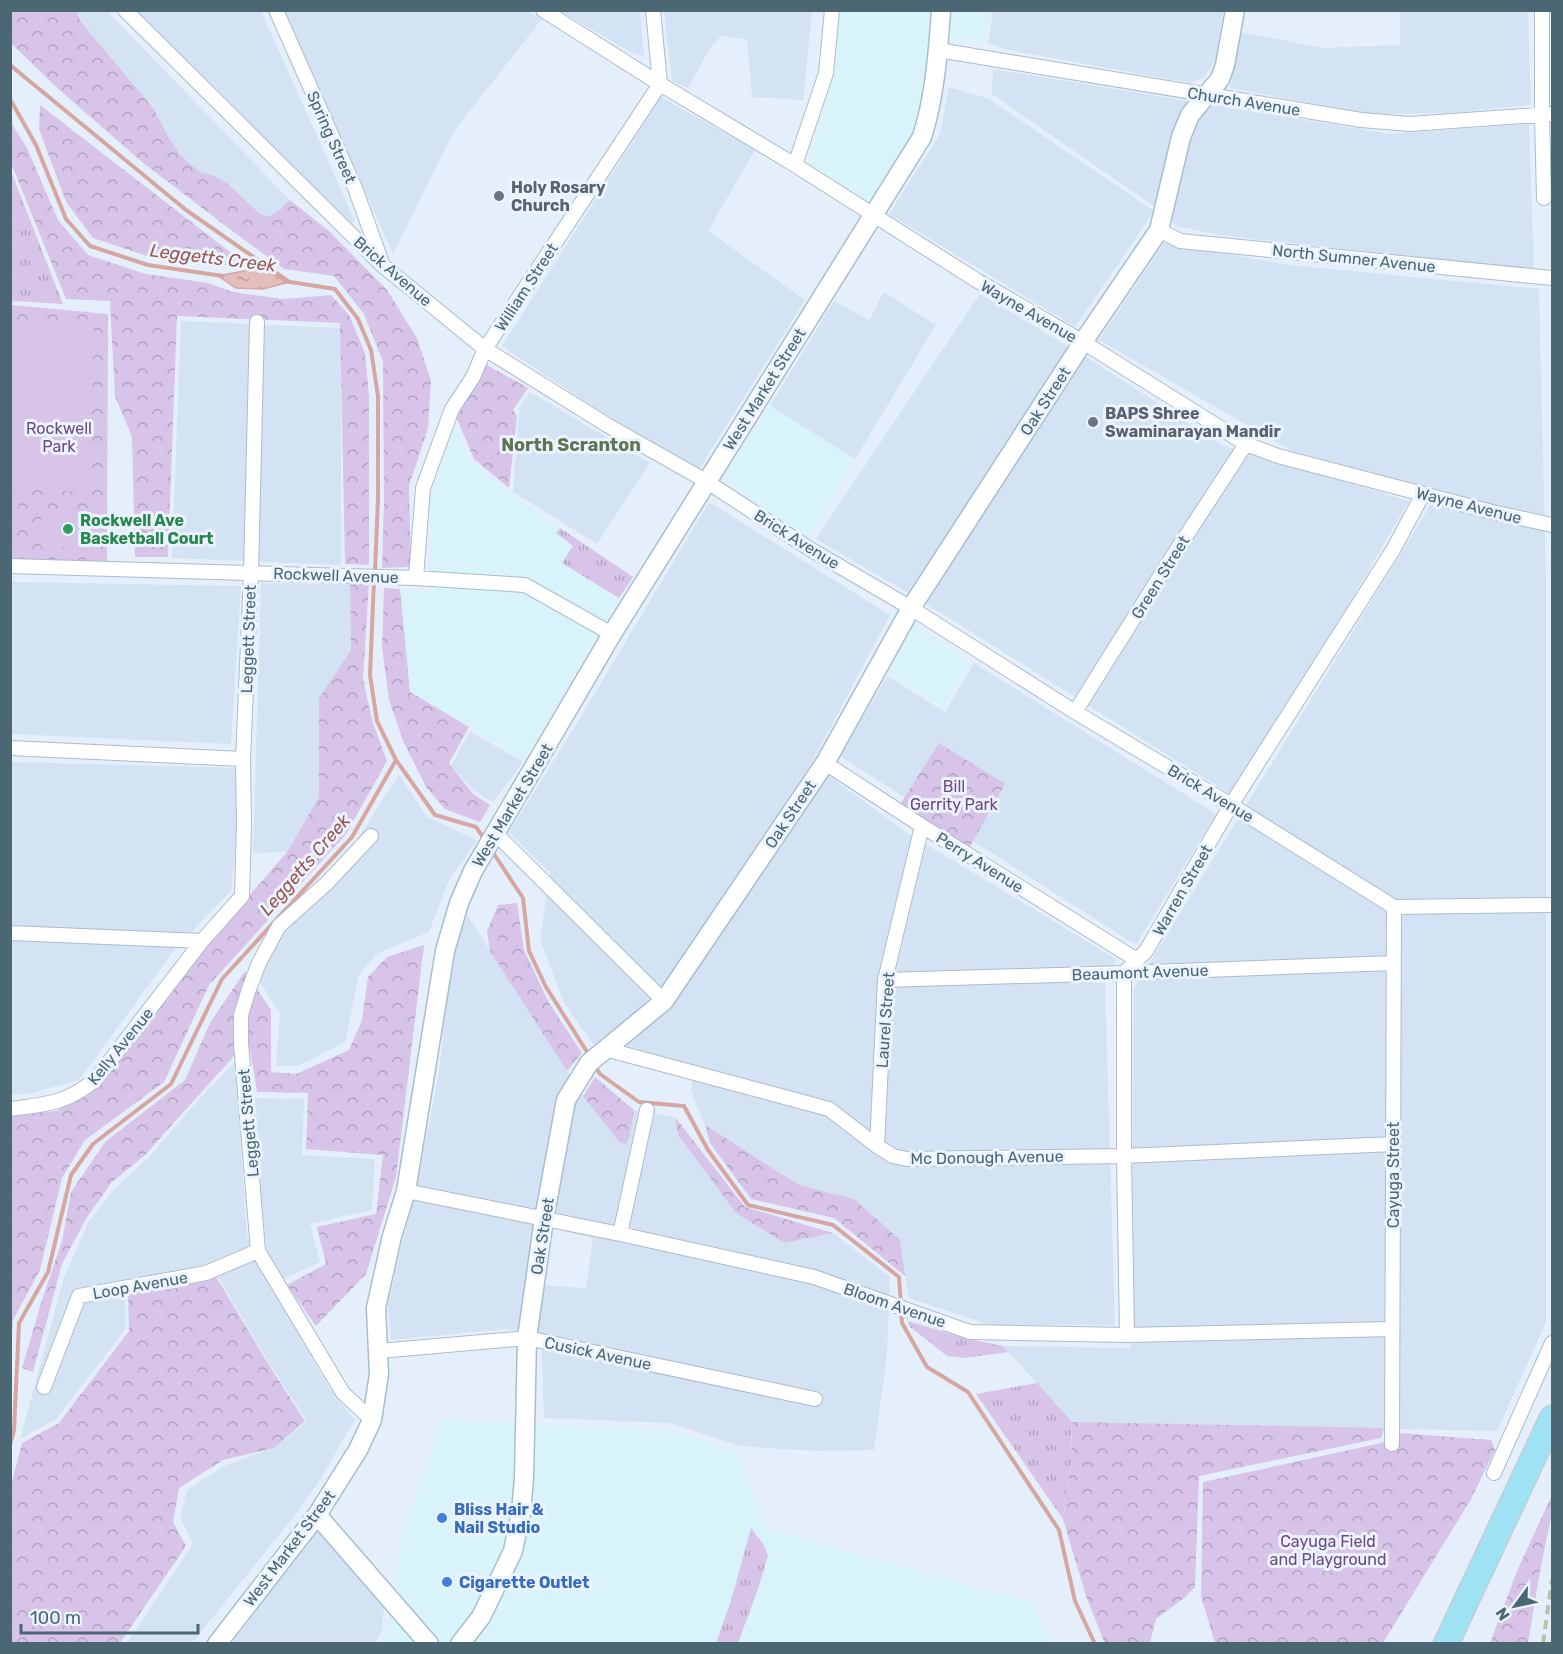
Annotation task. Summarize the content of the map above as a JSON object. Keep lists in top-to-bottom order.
{
  "streets": {
    "street": [
      "Church Avenue",
      "Spring Street",
      "North Sumner Avenue",
      "Brick Avenue",
      "William Street",
      "Wayne Avenue",
      "West Market Street",
      "Oak Street",
      "Rockwell Avenue",
      "Green Street",
      "Leggett Street",
      "Perry Avenue",
      "Warren Street",
      "Beaumont Avenue",
      "Laurel Street",
      "Kelly Avenue",
      "Mc Donough Avenue",
      "Cayuga Street",
      "Loop Avenue",
      "Bloom Avenue",
      "Cusick Avenue"
    ]
  },
  "crossings": [
    ["Church Avenue", "West Market Street"],
    ["Church Avenue", "Oak Street"],
    ["Spring Street", "Brick Avenue"],
    ["North Sumner Avenue", "Oak Street"],
    ["Brick Avenue", "William Street"],
    ["Brick Avenue", "West Market Street"],
    ["Brick Avenue", "Oak Street"],
    ["Brick Avenue", "Green Street"],
    ["Brick Avenue", "Warren Street"],
    ["Brick Avenue", "Cayuga Street"],
    ["William Street", "Wayne Avenue"],
    ["William Street", "Rockwell Avenue"],
    ["Wayne Avenue", "West Market Street"],
    ["Wayne Avenue", "Oak Street"],
    ["Wayne Avenue", "Green Street"],
    ["Wayne Avenue", "Warren Street"],
    ["West Market Street", "Rockwell Avenue"],
    ["West Market Street", "Leggett Street"],
    ["West Market Street", "Bloom Avenue"],
    ["West Market Street", "Cusick Avenue"],
    ["Oak Street", "Perry Avenue"],
    ["Oak Street", "Mc Donough Avenue"],
    ["Oak Street", "Bloom Avenue"],
    ["Oak Street", "Cusick Avenue"],
    ["Rockwell Avenue", "Leggett Street"],
    ["Leggett Street", "Kelly Avenue"],
    ["Leggett Street", "Loop Avenue"],
    ["Perry Avenue", "Warren Street"],
    ["Perry Avenue", "Laurel Street"],
    ["Warren Street", "Beaumont Avenue"],
    ["Beaumont Avenue", "Laurel Street"],
    ["Beaumont Avenue", "Cayuga Street"],
    ["Laurel Street", "Mc Donough Avenue"],
    ["Mc Donough Avenue", "Cayuga Street"],
    ["Cayuga Street", "Bloom Avenue"]
  ],
  "districts": ["North Scranton"],
  "water": ["Leggetts Creek"],
  "parks": ["Rockwell Park", "Bill Gerrity Park", "Cayuga Field and Playground"],
  "places": [
    "Holy Rosary Church",
    "BAPS Shree Swaminarayan Mandir",
    "Rockwell Ave Basketball Court",
    "Bliss Hair & Nail Studio",
    "Cigarette Outlet"
  ],
  "scale_bar": "100 m",
  "north": "bottom left"
}
